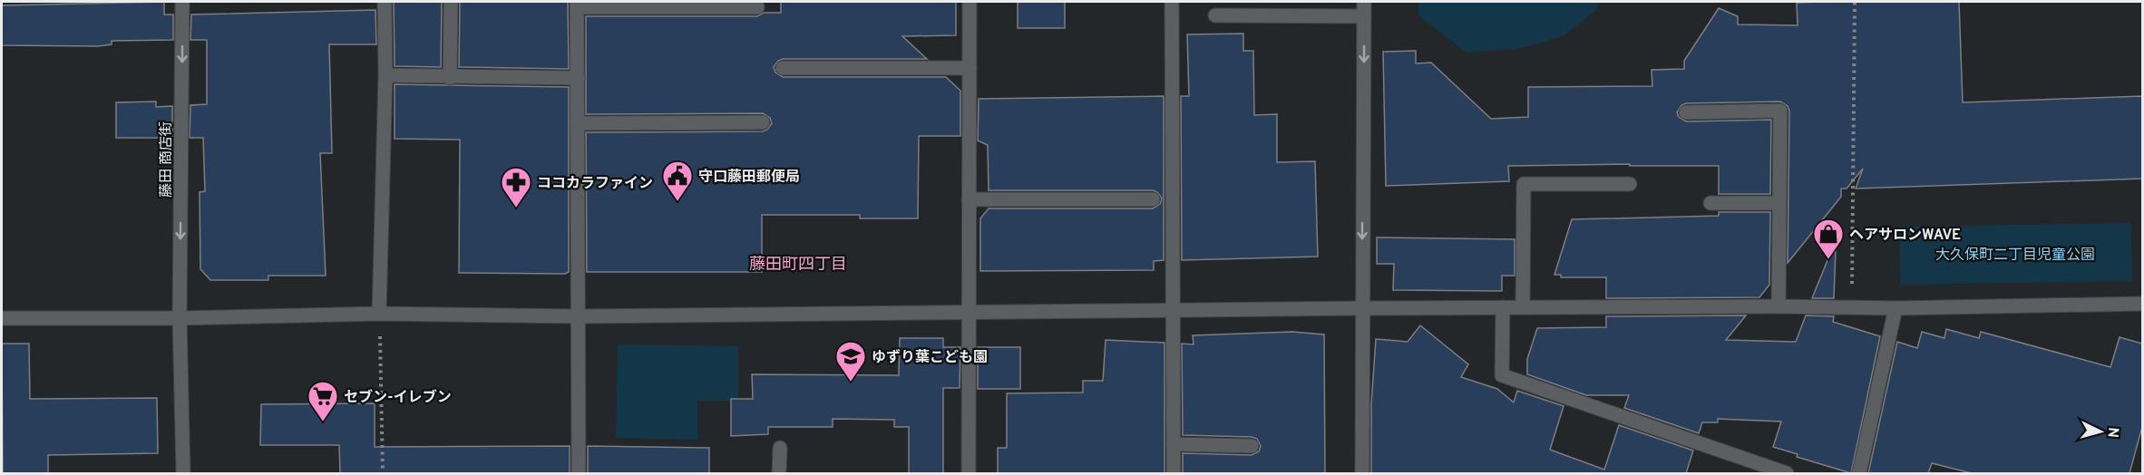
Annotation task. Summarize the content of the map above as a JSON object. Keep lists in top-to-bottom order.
{
  "streets": {
    "street": ["藤田 商店街"]
  },
  "one_way": ["藤田 商店街"],
  "districts": ["藤田町四丁目"],
  "parks": ["大久保町二丁目児童公園"],
  "places": {
    "public building": ["守口藤田郵便局"],
    "pharmacy": ["ココカラファイン"],
    "shop": ["ヘアサロンWAVE"],
    "school or university": ["ゆずり葉こども園"],
    "supermarket": ["セブン-イレブン"]
  },
  "north": "right"
}
